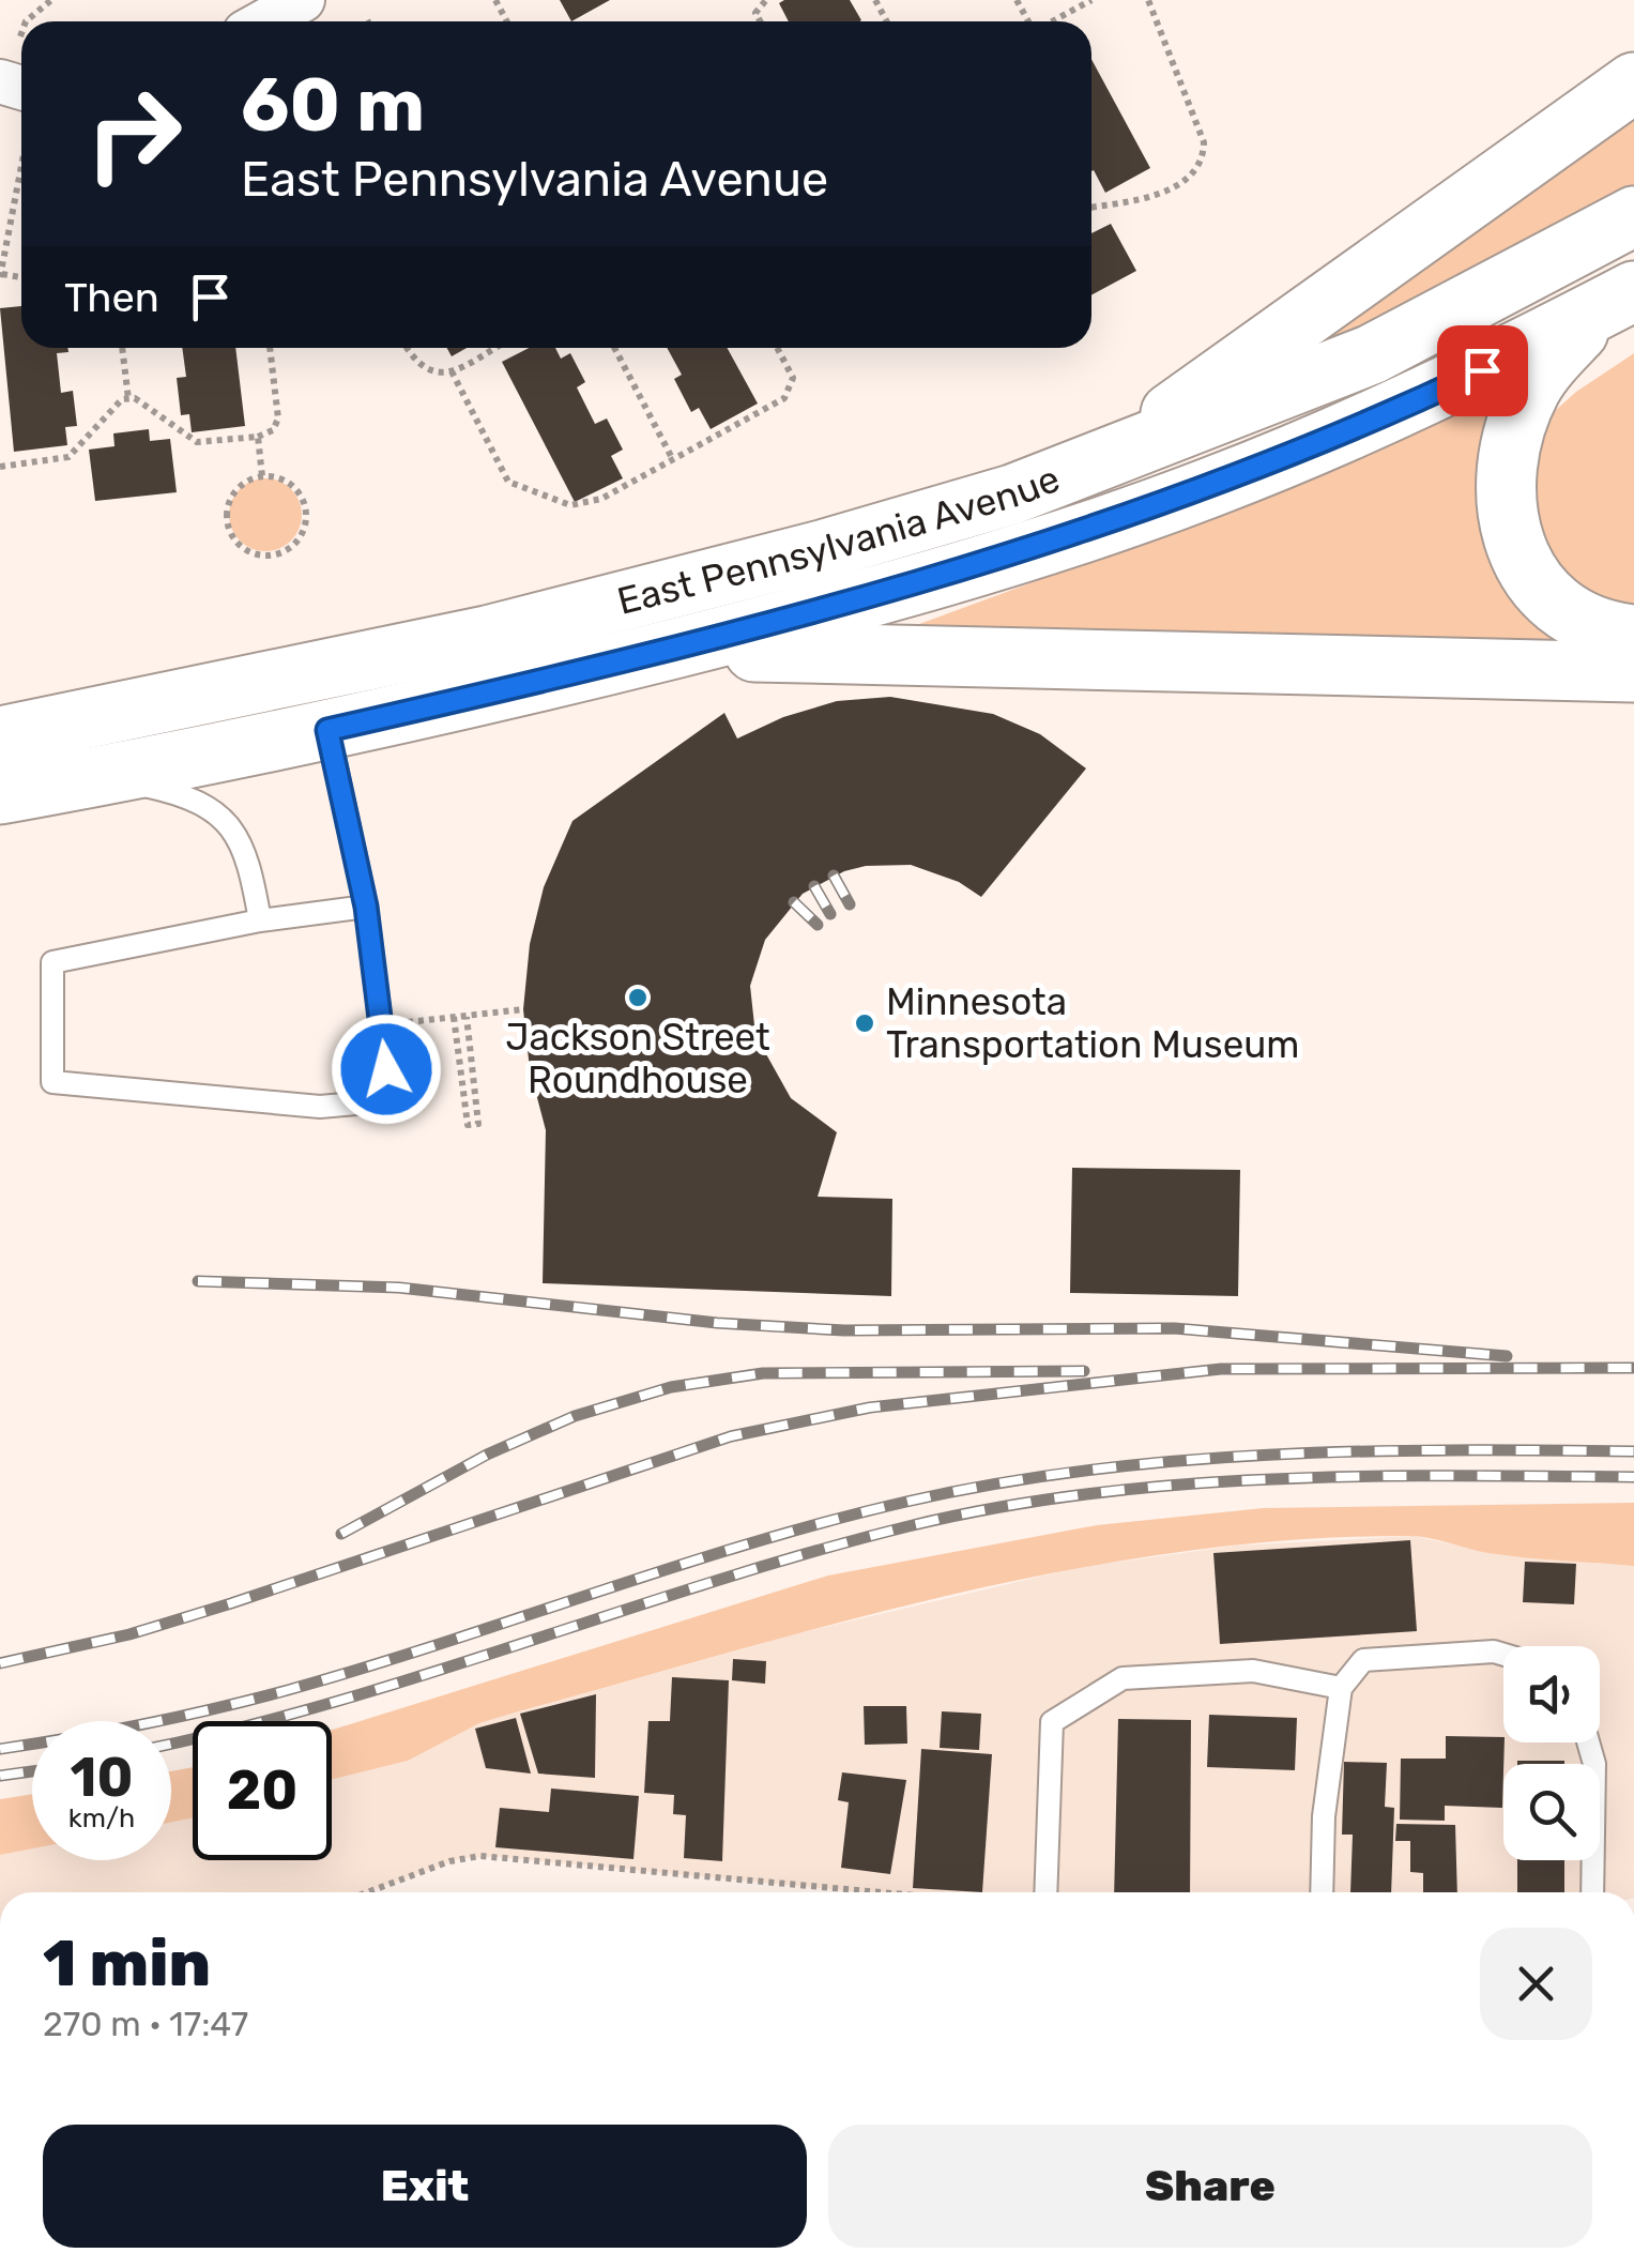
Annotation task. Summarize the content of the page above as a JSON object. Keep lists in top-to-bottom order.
{
  "streets": {
    "main road": ["East Pennsylvania Avenue"]
  },
  "places": ["Jackson Street Roundhouse", "Minnesota Transportation Museum"],
  "page": {
    "turn": ["60 m", "East Pennsylvania Avenue"],
    "then": "Then",
    "speed": "10 km/h",
    "limit": "20",
    "heading": ["1 min", "270 m · 17:47"],
    "buttons": ["Exit", "Share"]
  }
}
